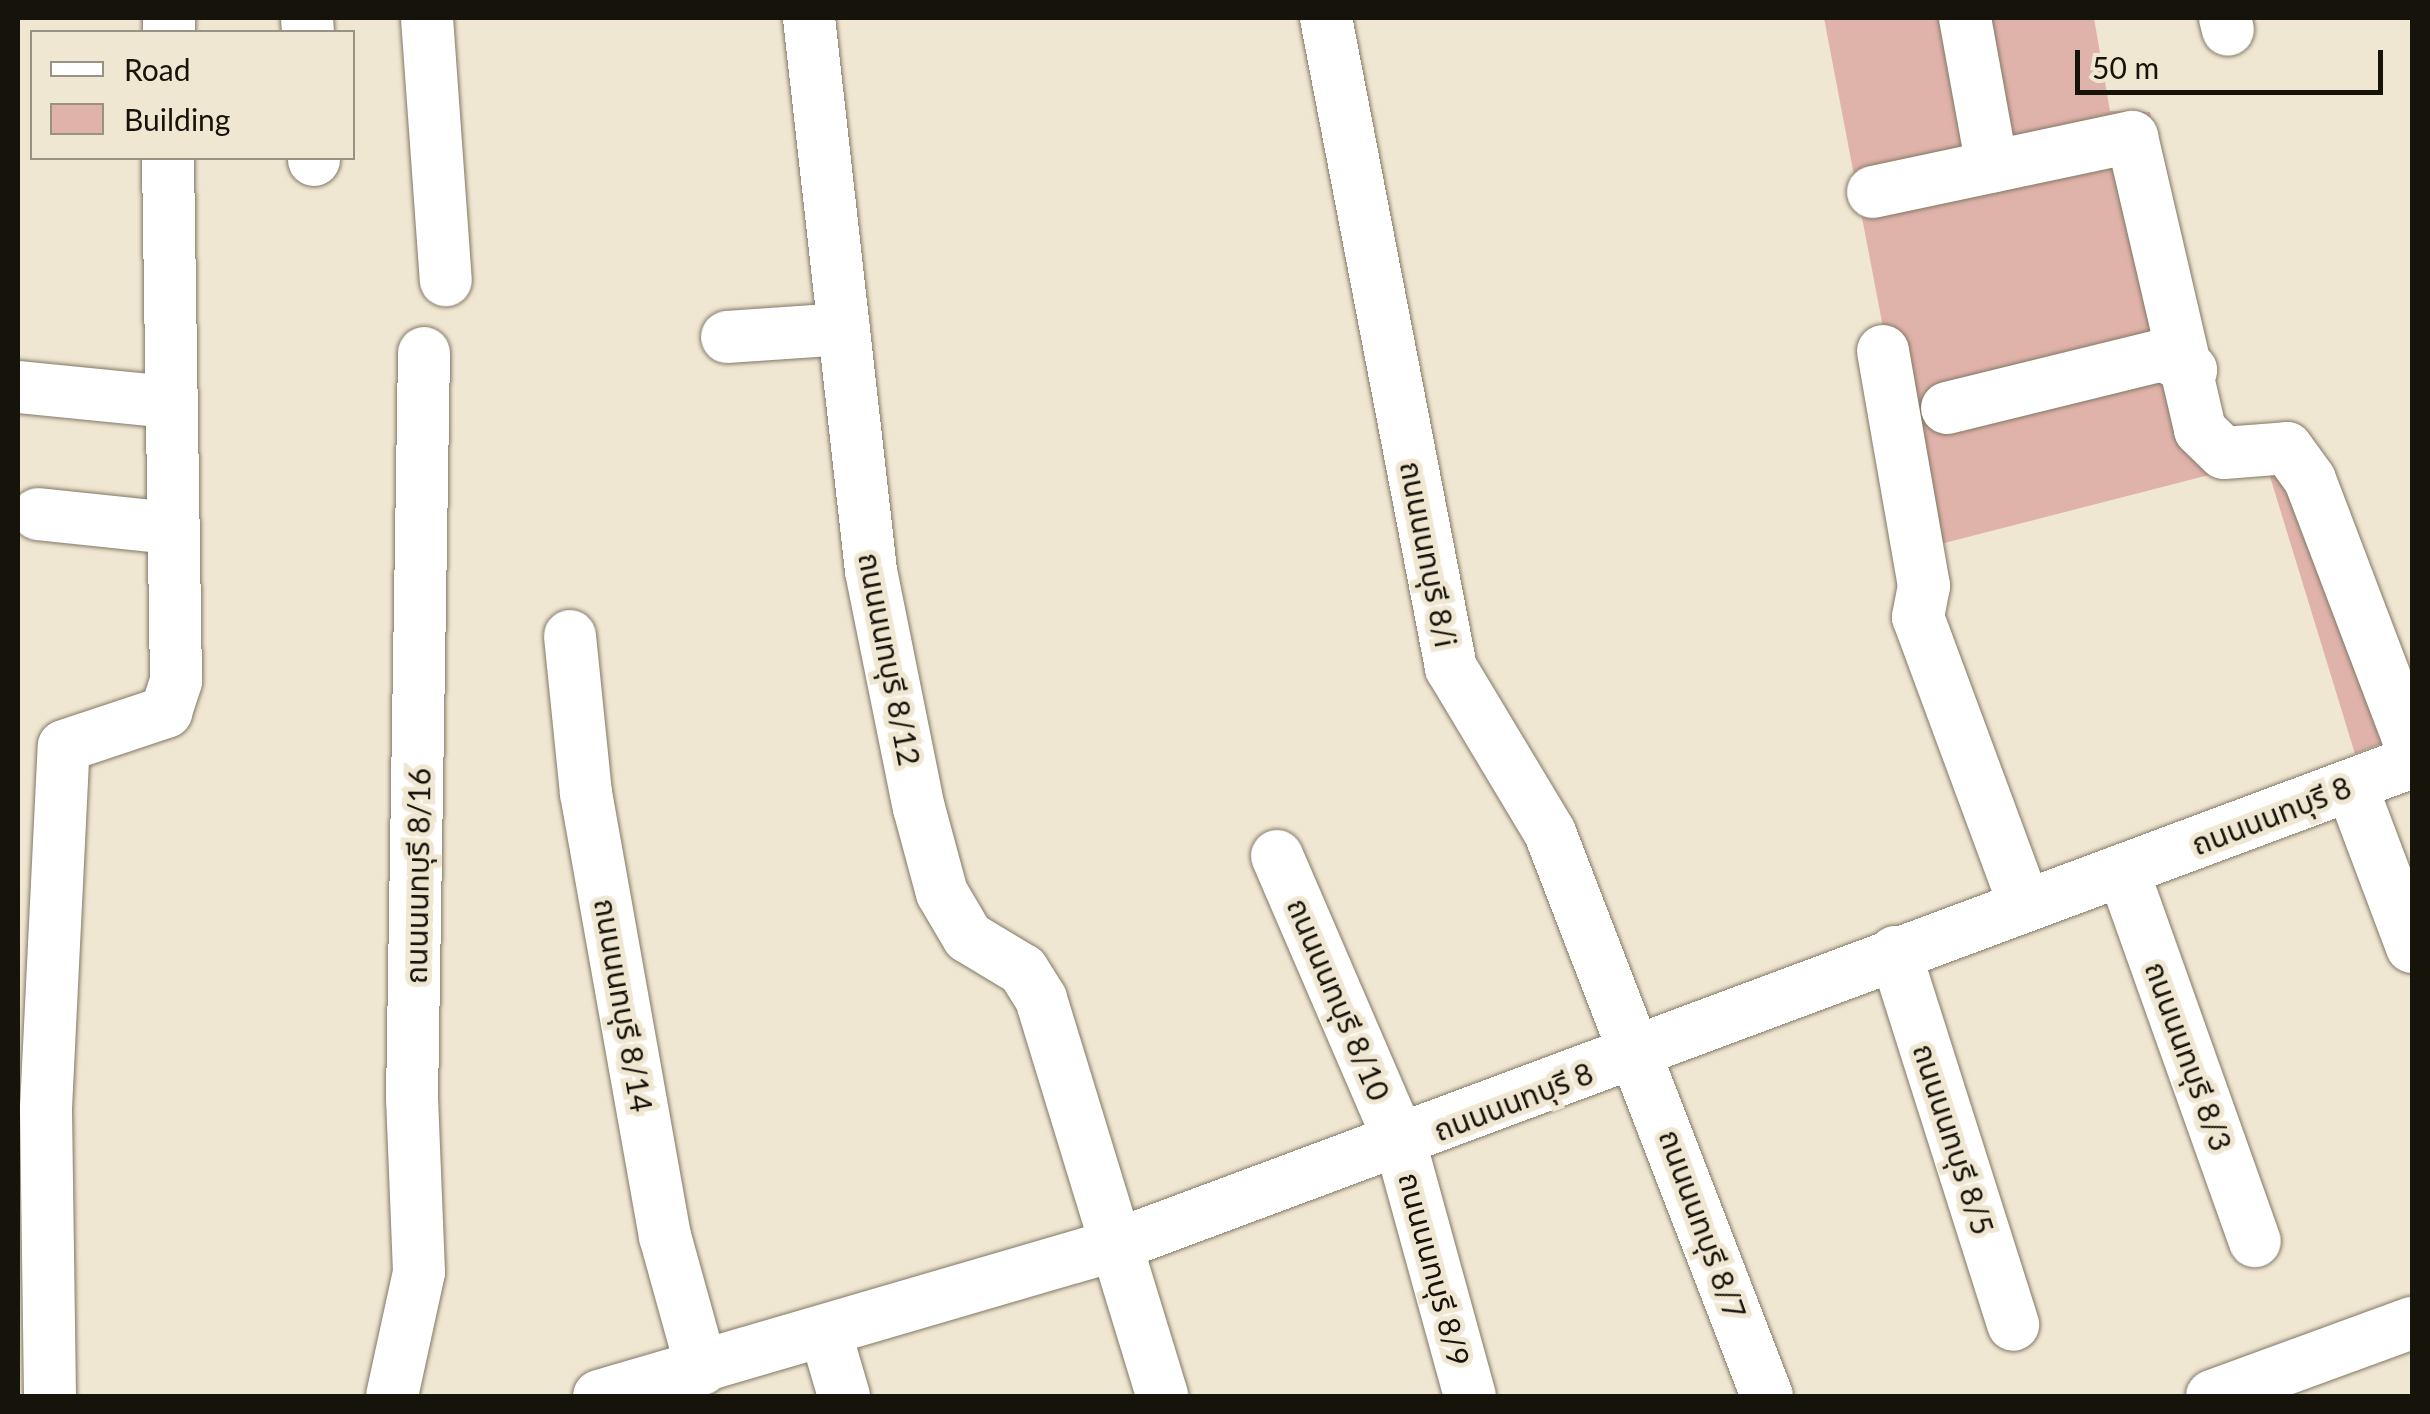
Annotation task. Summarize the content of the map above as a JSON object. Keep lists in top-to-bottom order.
{
  "streets": {
    "street": [
      "ถนนนนทบุรี 8/i",
      "ถนนนนทบุรี 8/12",
      "ถนนนนทบุรี 8",
      "ถนนนนทบุรี 8/16",
      "ถนนนนทบุรี 8/10",
      "ถนนนนทบุรี 8/14",
      "ถนนนนทบุรี 8/3",
      "ถนนนนทบุรี 8/5",
      "ถนนนนทบุรี 8/7",
      "ถนนนนทบุรี 8/9"
    ]
  },
  "crossings": [
    ["ถนนนนทบุรี 8/i", "ถนนนนทบุรี 8"],
    ["ถนนนนทบุรี 8/i", "ถนนนนทบุรี 8/7"],
    ["ถนนนนทบุรี 8/12", "ถนนนนทบุรี 8"],
    ["ถนนนนทบุรี 8", "ถนนนนทบุรี 8/10"],
    ["ถนนนนทบุรี 8", "ถนนนนทบุรี 8/14"],
    ["ถนนนนทบุรี 8", "ถนนนนทบุรี 8/3"],
    ["ถนนนนทบุรี 8", "ถนนนนทบุรี 8/5"],
    ["ถนนนนทบุรี 8", "ถนนนนทบุรี 8/7"],
    ["ถนนนนทบุรี 8", "ถนนนนทบุรี 8/9"],
    ["ถนนนนทบุรี 8/10", "ถนนนนทบุรี 8/9"]
  ],
  "legend": ["Road", "Building"],
  "scale_bar": "50 m"
}
